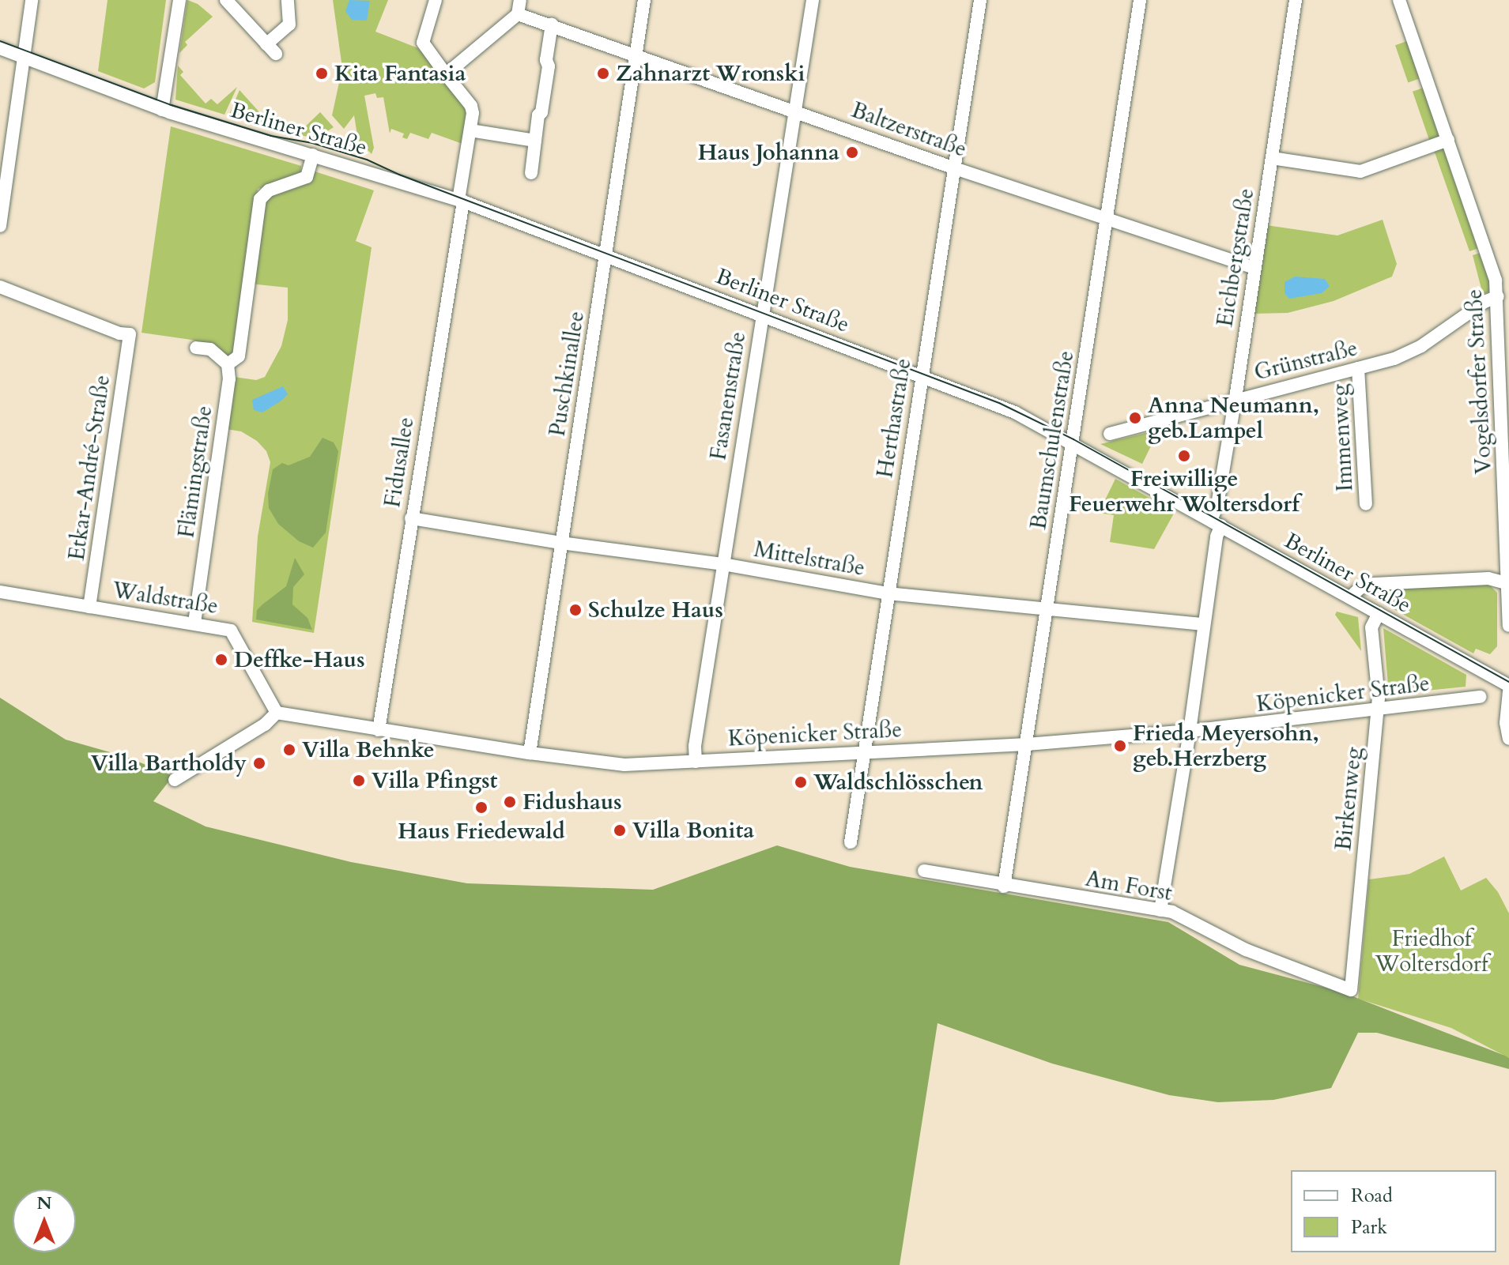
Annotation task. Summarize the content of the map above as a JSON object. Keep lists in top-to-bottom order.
{
  "streets": {
    "street": [
      "Berliner Straße",
      "Baltzerstraße",
      "Eichbergstraße",
      "Grünstraße",
      "Puschkinallee",
      "Vogelsdorfer Straße",
      "Fasanenstraße",
      "Herthastraße",
      "Immenweg",
      "Baumschulenstraße",
      "Fidusallee",
      "Etkar-André-Straße",
      "Flämingstraße",
      "Mittelstraße",
      "Waldstraße",
      "Köpenicker Straße",
      "Birkenweg",
      "Am Forst"
    ]
  },
  "crossings": [
    ["Berliner Straße", "Eichbergstraße"],
    ["Berliner Straße", "Puschkinallee"],
    ["Berliner Straße", "Fasanenstraße"],
    ["Berliner Straße", "Herthastraße"],
    ["Berliner Straße", "Baumschulenstraße"],
    ["Berliner Straße", "Fidusallee"],
    ["Berliner Straße", "Birkenweg"],
    ["Baltzerstraße", "Eichbergstraße"],
    ["Baltzerstraße", "Puschkinallee"],
    ["Baltzerstraße", "Fasanenstraße"],
    ["Baltzerstraße", "Herthastraße"],
    ["Baltzerstraße", "Baumschulenstraße"],
    ["Eichbergstraße", "Grünstraße"],
    ["Eichbergstraße", "Mittelstraße"],
    ["Eichbergstraße", "Köpenicker Straße"],
    ["Eichbergstraße", "Am Forst"],
    ["Grünstraße", "Vogelsdorfer Straße"],
    ["Grünstraße", "Immenweg"],
    ["Puschkinallee", "Mittelstraße"],
    ["Puschkinallee", "Köpenicker Straße"],
    ["Fasanenstraße", "Mittelstraße"],
    ["Fasanenstraße", "Köpenicker Straße"],
    ["Herthastraße", "Mittelstraße"],
    ["Herthastraße", "Köpenicker Straße"],
    ["Baumschulenstraße", "Mittelstraße"],
    ["Baumschulenstraße", "Köpenicker Straße"],
    ["Baumschulenstraße", "Am Forst"],
    ["Fidusallee", "Mittelstraße"],
    ["Fidusallee", "Köpenicker Straße"],
    ["Etkar-André-Straße", "Waldstraße"],
    ["Flämingstraße", "Waldstraße"],
    ["Waldstraße", "Köpenicker Straße"],
    ["Köpenicker Straße", "Birkenweg"],
    ["Birkenweg", "Am Forst"]
  ],
  "parks": ["Friedhof Woltersdorf"],
  "places": [
    "Kita Fantasia",
    "Zahnarzt Wronski",
    "Haus Johanna",
    "Anna Neumann, geb.Lampel",
    "Freiwillige Feuerwehr Woltersdorf",
    "Schulze Haus",
    "Deffke-Haus",
    "Frieda Meyersohn, geb.Herzberg",
    "Villa Behnke",
    "Villa Bartholdy",
    "Villa Pfingst",
    "Waldschlösschen",
    "Fidushaus",
    "Haus Friedewald",
    "Villa Bonita"
  ],
  "legend": ["Road", "Park"],
  "north": "top"
}
